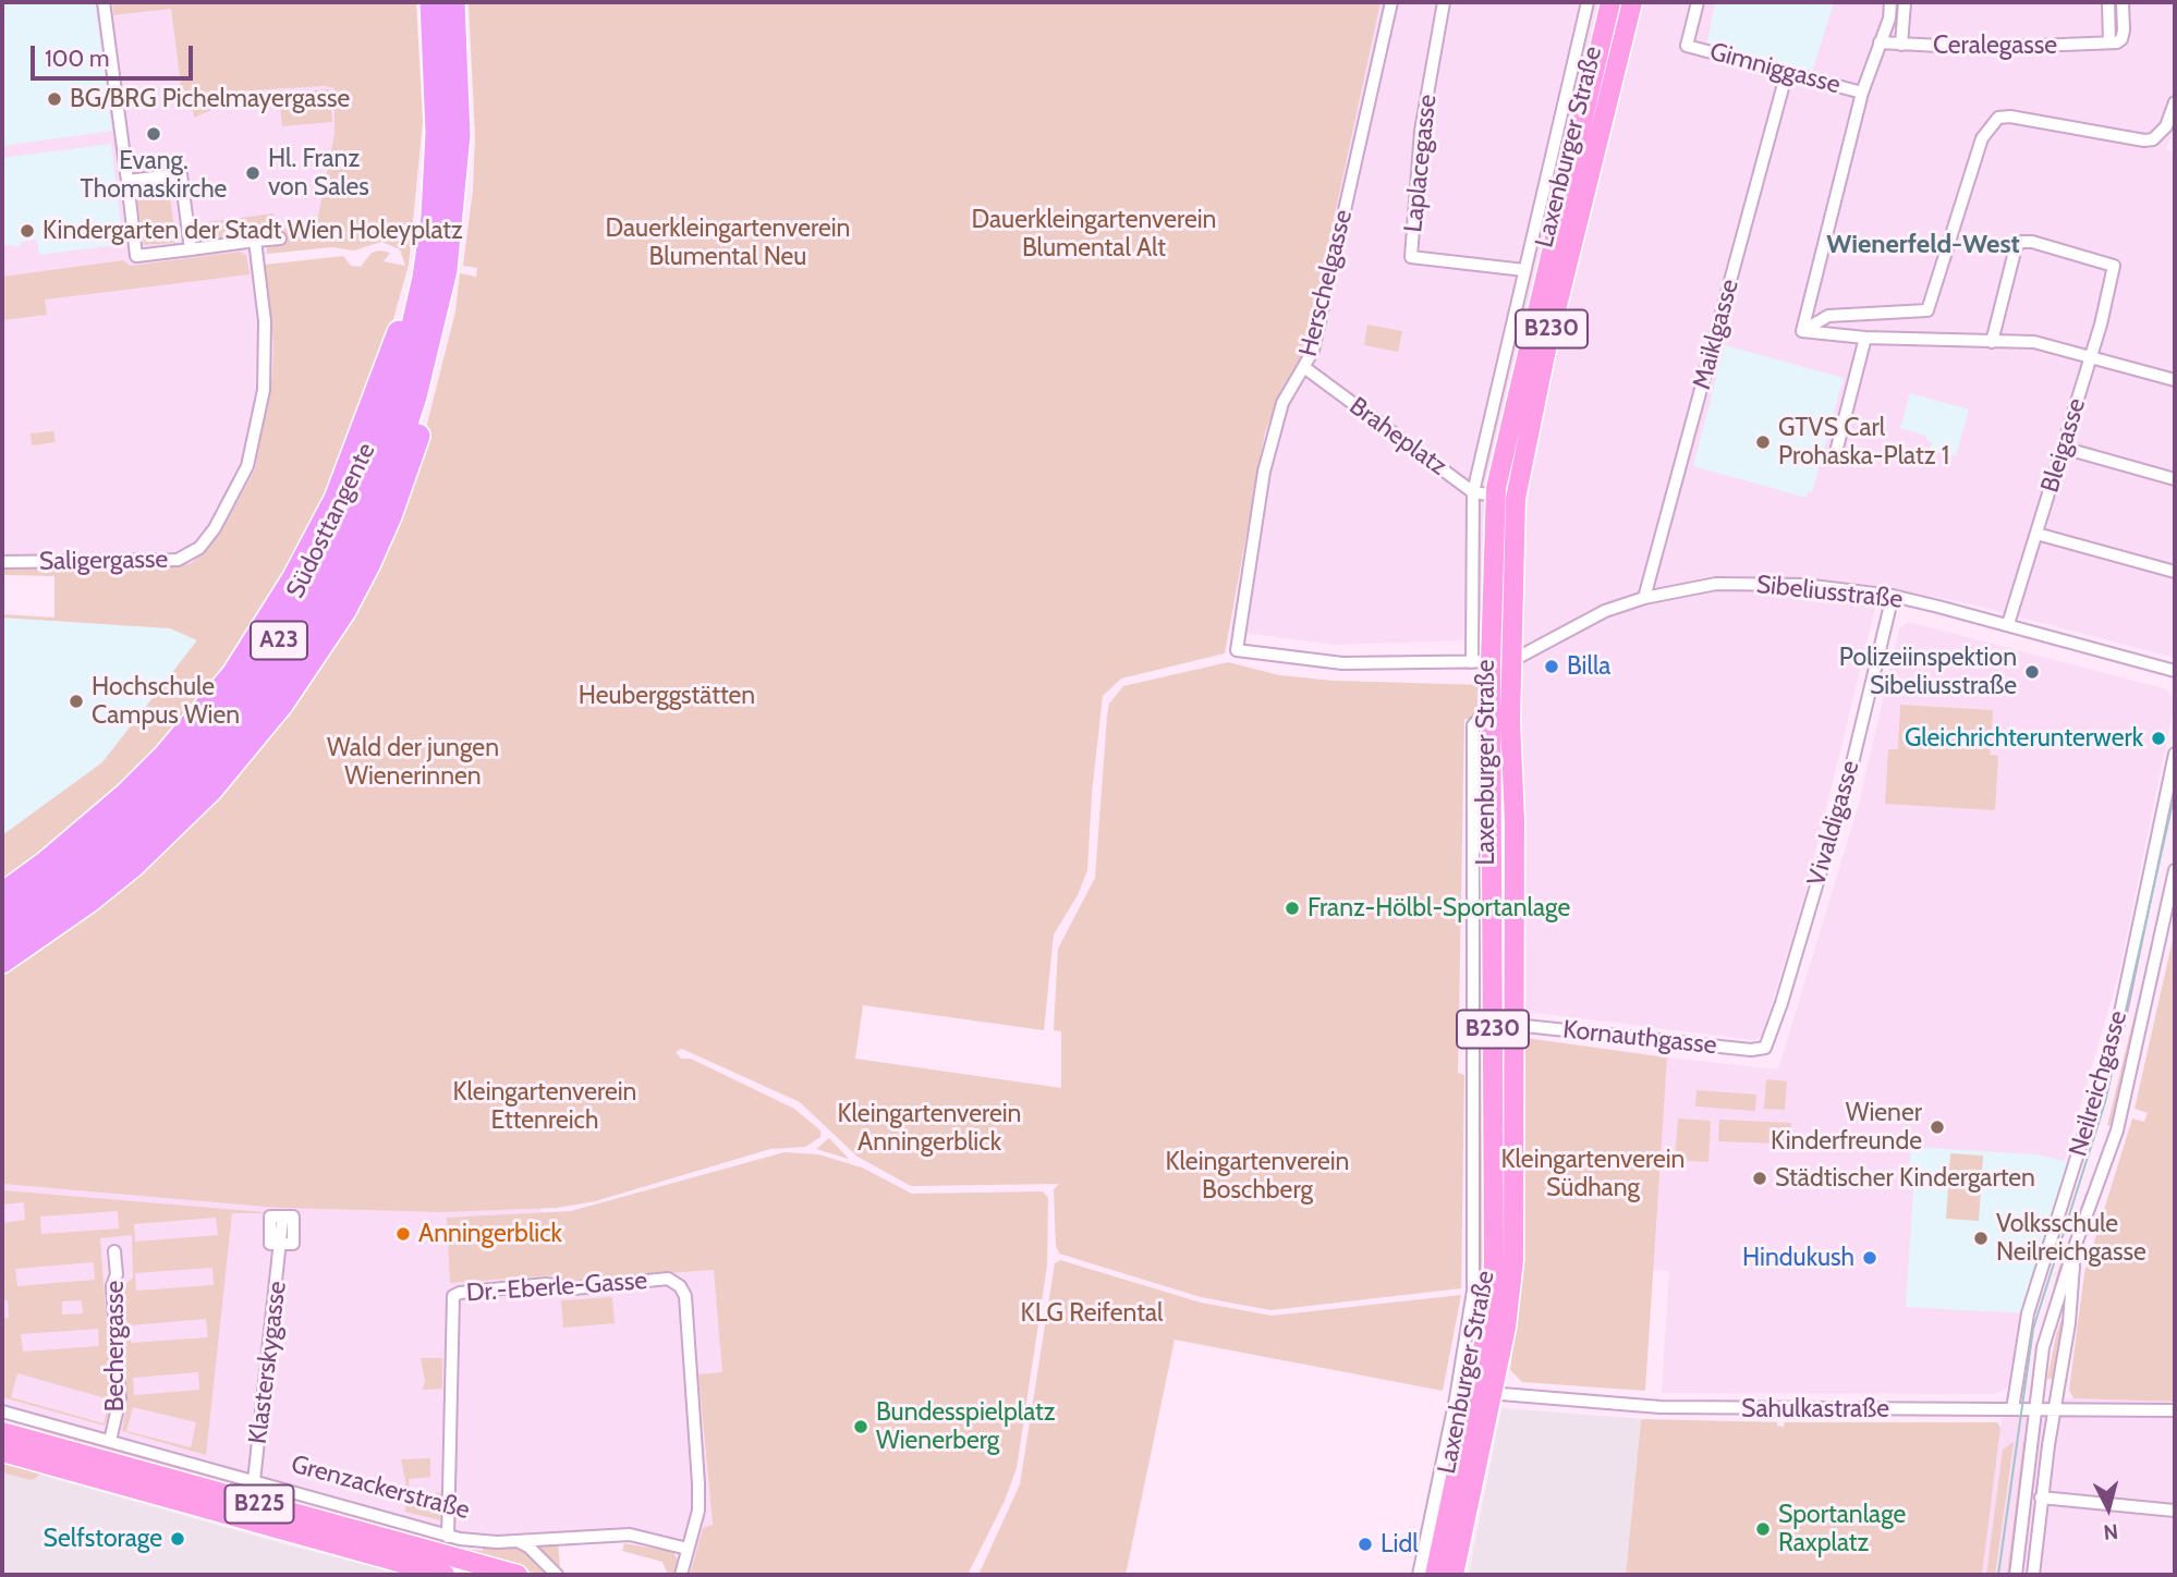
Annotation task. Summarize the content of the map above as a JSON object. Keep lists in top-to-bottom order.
{
  "streets": {
    "highway": ["Südosttangente", "A23"],
    "main road": [
      "Laxenburger Straße",
      "B230",
      "Grenzackerstraße",
      "B225"
    ],
    "street": [
      "Ceralegasse",
      "Gimniggasse",
      "Laplacegasse",
      "Herschelgasse",
      "Maiklgasse",
      "Braheplatz",
      "Bleigasse",
      "Saligergasse",
      "Sibeliusstraße",
      "Vivaldigasse",
      "Kornauthgasse",
      "Neilreichgasse",
      "Dr.-Eberle-Gasse",
      "Bechergasse",
      "Klasterskygasse",
      "Sahulkastraße"
    ]
  },
  "crossings": [
    ["Gimniggasse", "Maiklgasse"],
    ["Laxenburger Straße", "Laplacegasse"],
    ["Laxenburger Straße", "Braheplatz"],
    ["Laxenburger Straße", "Sibeliusstraße"],
    ["Laxenburger Straße", "Kornauthgasse"],
    ["Laxenburger Straße", "Sahulkastraße"],
    ["Herschelgasse", "Braheplatz"],
    ["Herschelgasse", "Sibeliusstraße"],
    ["Maiklgasse", "Sibeliusstraße"],
    ["Bleigasse", "Sibeliusstraße"],
    ["Sibeliusstraße", "Vivaldigasse"],
    ["Vivaldigasse", "Kornauthgasse"],
    ["Neilreichgasse", "Sahulkastraße"],
    ["Dr.-Eberle-Gasse", "Grenzackerstraße"],
    ["Bechergasse", "Grenzackerstraße"],
    ["Klasterskygasse", "Grenzackerstraße"]
  ],
  "districts": ["Wienerfeld-West"],
  "parks": [
    "Dauerkleingartenverein Blumental Alt",
    "Dauerkleingartenverein Blumental Neu",
    "Heuberggstätten",
    "Wald der jungen Wienerinnen",
    "Kleingartenverein Ettenreich",
    "Kleingartenverein Anningerblick",
    "Kleingartenverein Südhang",
    "Kleingartenverein Boschberg",
    "KLG Reifental"
  ],
  "places": [
    "BG/BRG Pichelmayergasse",
    "Evang. Thomaskirche",
    "Hl. Franz von Sales",
    "Kindergarten der Stadt Wien Holeyplatz",
    "GTVS Carl Prohaska-Platz 1",
    "Billa",
    "Polizeiinspektion Sibeliusstraße",
    "Hochschule Campus Wien",
    "Gleichrichterunterwerk",
    "Franz-Hölbl-Sportanlage",
    "Wiener Kinderfreunde",
    "Städtischer Kindergarten",
    "Anningerblick",
    "Volksschule Neilreichgasse",
    "Hindukush",
    "Bundesspielplatz Wienerberg",
    "Sportanlage Raxplatz",
    "Selfstorage",
    "Lidl"
  ],
  "scale_bar": "100 m",
  "north": "bottom"
}
